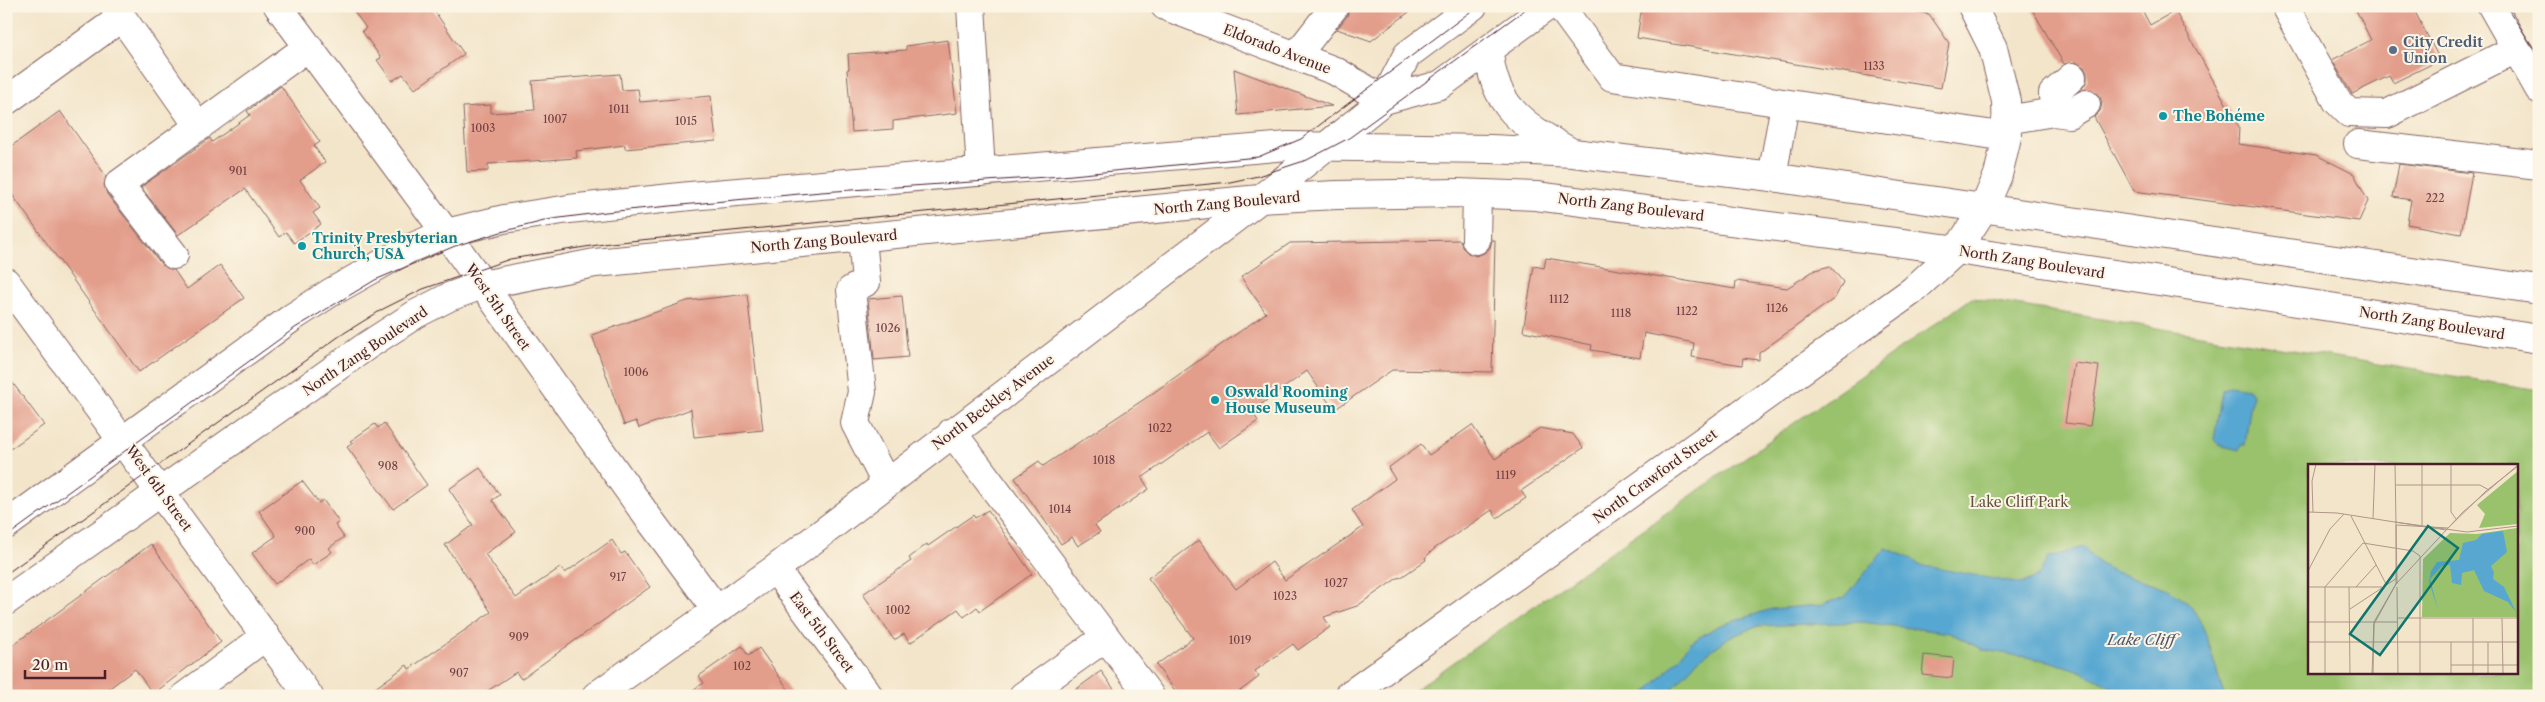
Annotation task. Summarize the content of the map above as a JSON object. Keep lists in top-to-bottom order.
{
  "streets": {
    "main road": [
      "Eldorado Avenue",
      "North Zang Boulevard",
      "West 5th Street",
      "North Beckley Avenue",
      "North Crawford Street",
      "West 6th Street",
      "East 5th Street"
    ]
  },
  "crossings": [
    ["Eldorado Avenue", "North Beckley Avenue"],
    ["North Zang Boulevard", "West 5th Street"],
    ["North Zang Boulevard", "North Beckley Avenue"],
    ["North Zang Boulevard", "North Crawford Street"],
    ["North Zang Boulevard", "West 6th Street"],
    ["West 5th Street", "North Beckley Avenue"],
    ["North Beckley Avenue", "East 5th Street"]
  ],
  "water": ["Lake Cliff"],
  "parks": ["Lake Cliff Park"],
  "places": [
    "City Credit Union",
    "The Bohéme",
    "Trinity Presbyterian Church, USA",
    "Oswald Rooming House Museum"
  ],
  "house_numbers": [
    "1133",
    "1011",
    "1007",
    "1015",
    "1003",
    "901",
    "222",
    "1112",
    "1126",
    "1122",
    "1118",
    "1026",
    "1006",
    "1022",
    "1018",
    "908",
    "1119",
    "1014",
    "900",
    "917",
    "1027",
    "1023",
    "1002",
    "909",
    "1019",
    "102",
    "907"
  ],
  "scale_bar": "20 m"
}
